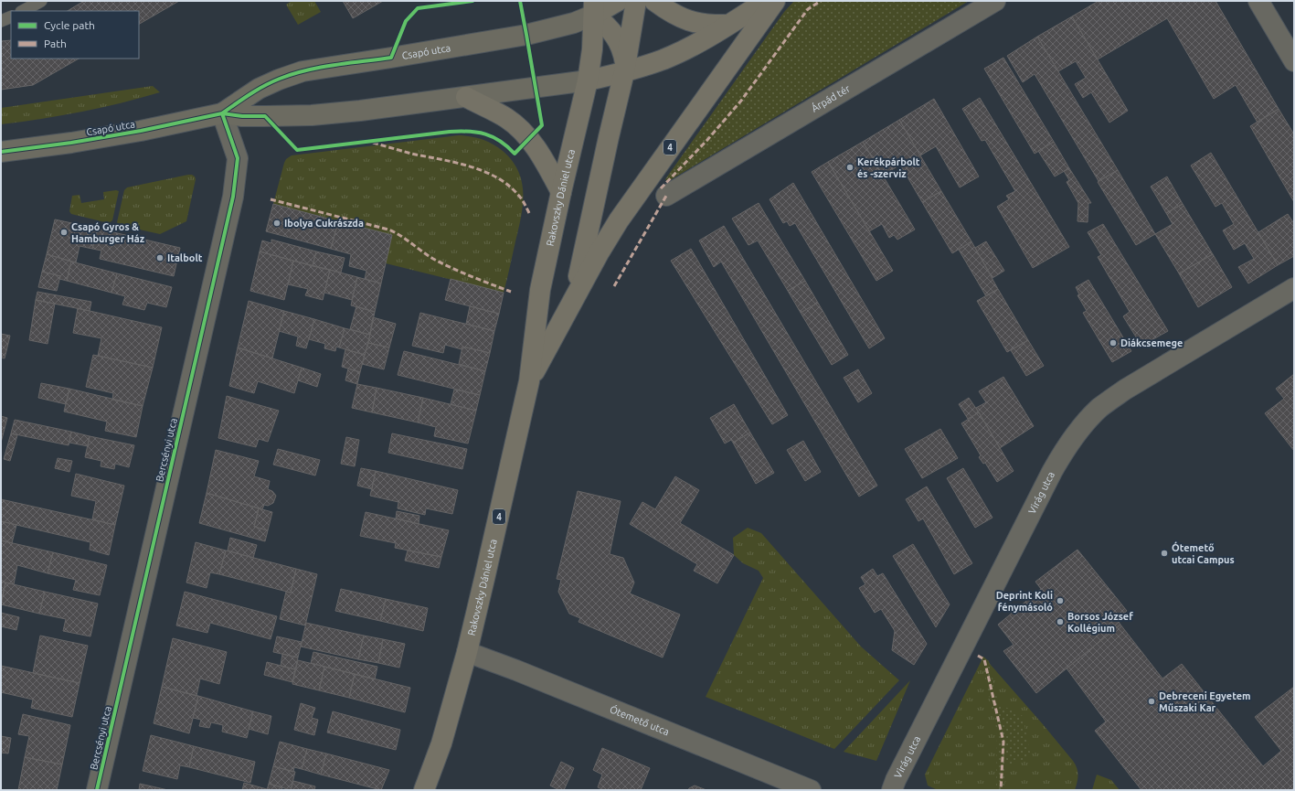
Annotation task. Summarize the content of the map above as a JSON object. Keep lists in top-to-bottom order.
{
  "streets": {
    "main road": ["4", "Rakovszky Dániel utca"],
    "street": [
      "Csapó utca",
      "Árpád tér",
      "Bercsényi utca",
      "Virág utca",
      "Ótemető utca"
    ]
  },
  "crossings": [
    ["Csapó utca", "Rakovszky Dániel utca"],
    ["Csapó utca", "Bercsényi utca"],
    ["4", "Rakovszky Dániel utca"],
    ["Rakovszky Dániel utca", "Ótemető utca"]
  ],
  "places": [
    "Kerékpárbolt és -szerviz",
    "Ibolya Cukrászda",
    "Csapó Gyros & Hamburger Ház",
    "Italbolt",
    "Diákcsemege",
    "Ótemető utcai Campus",
    "Deprint Koli fénymásoló",
    "Borsos József Kollégium",
    "Debreceni Egyetem Műszaki Kar"
  ],
  "legend": ["Cycle path", "Path"]
}
